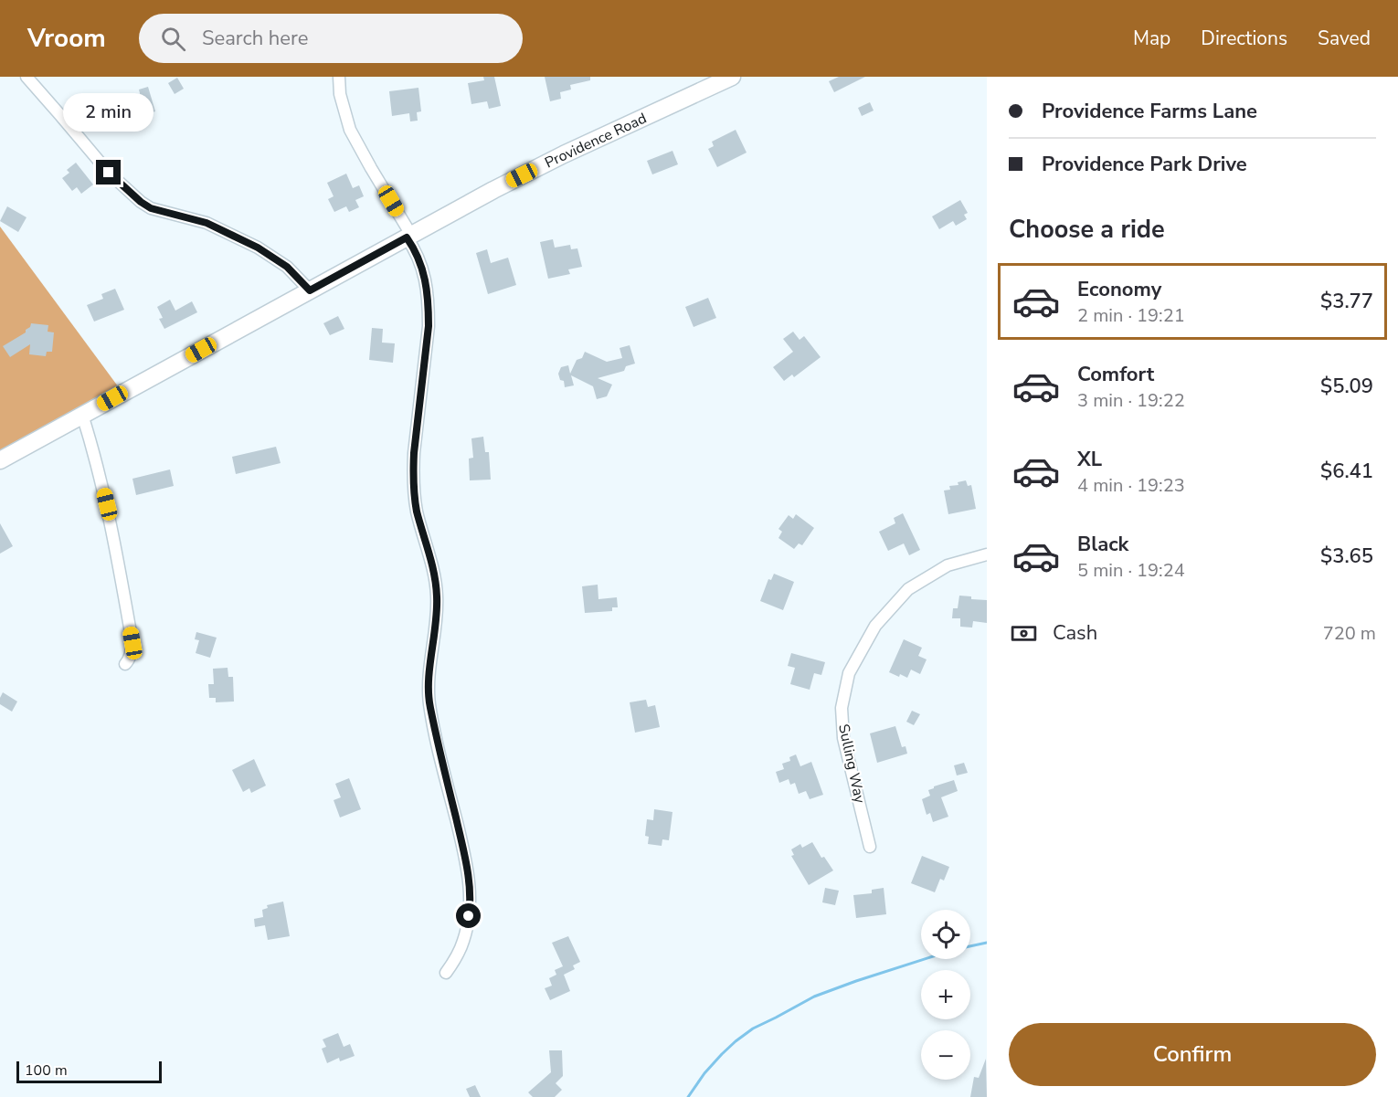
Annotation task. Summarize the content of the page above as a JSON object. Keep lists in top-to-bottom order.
{
  "streets": {
    "street": ["Providence Road", "Sulling Way"]
  },
  "scale_bar": "100 m",
  "page": {
    "header": "Vroom",
    "search": "Search here",
    "nav": ["Map", "Directions", "Saved"],
    "banner": ["Providence Farms Lane", "Providence Park Drive"],
    "bubble": "2 min",
    "heading": "Choose a ride",
    "list": [
      {
        "name": "Economy",
        "note": "2 min · 19:21",
        "value": "$3.77"
      },
      {
        "name": "Comfort",
        "note": "3 min · 19:22",
        "value": "$5.09"
      },
      {
        "name": "XL",
        "note": "4 min · 19:23",
        "value": "$6.41"
      },
      {
        "name": "Black",
        "note": "5 min · 19:24",
        "value": "$3.65"
      }
    ],
    "pay": ["Cash", "720 m"],
    "map_buttons": ["+", "−"],
    "buttons": "Confirm",
    "scale": "100 m"
  }
}
